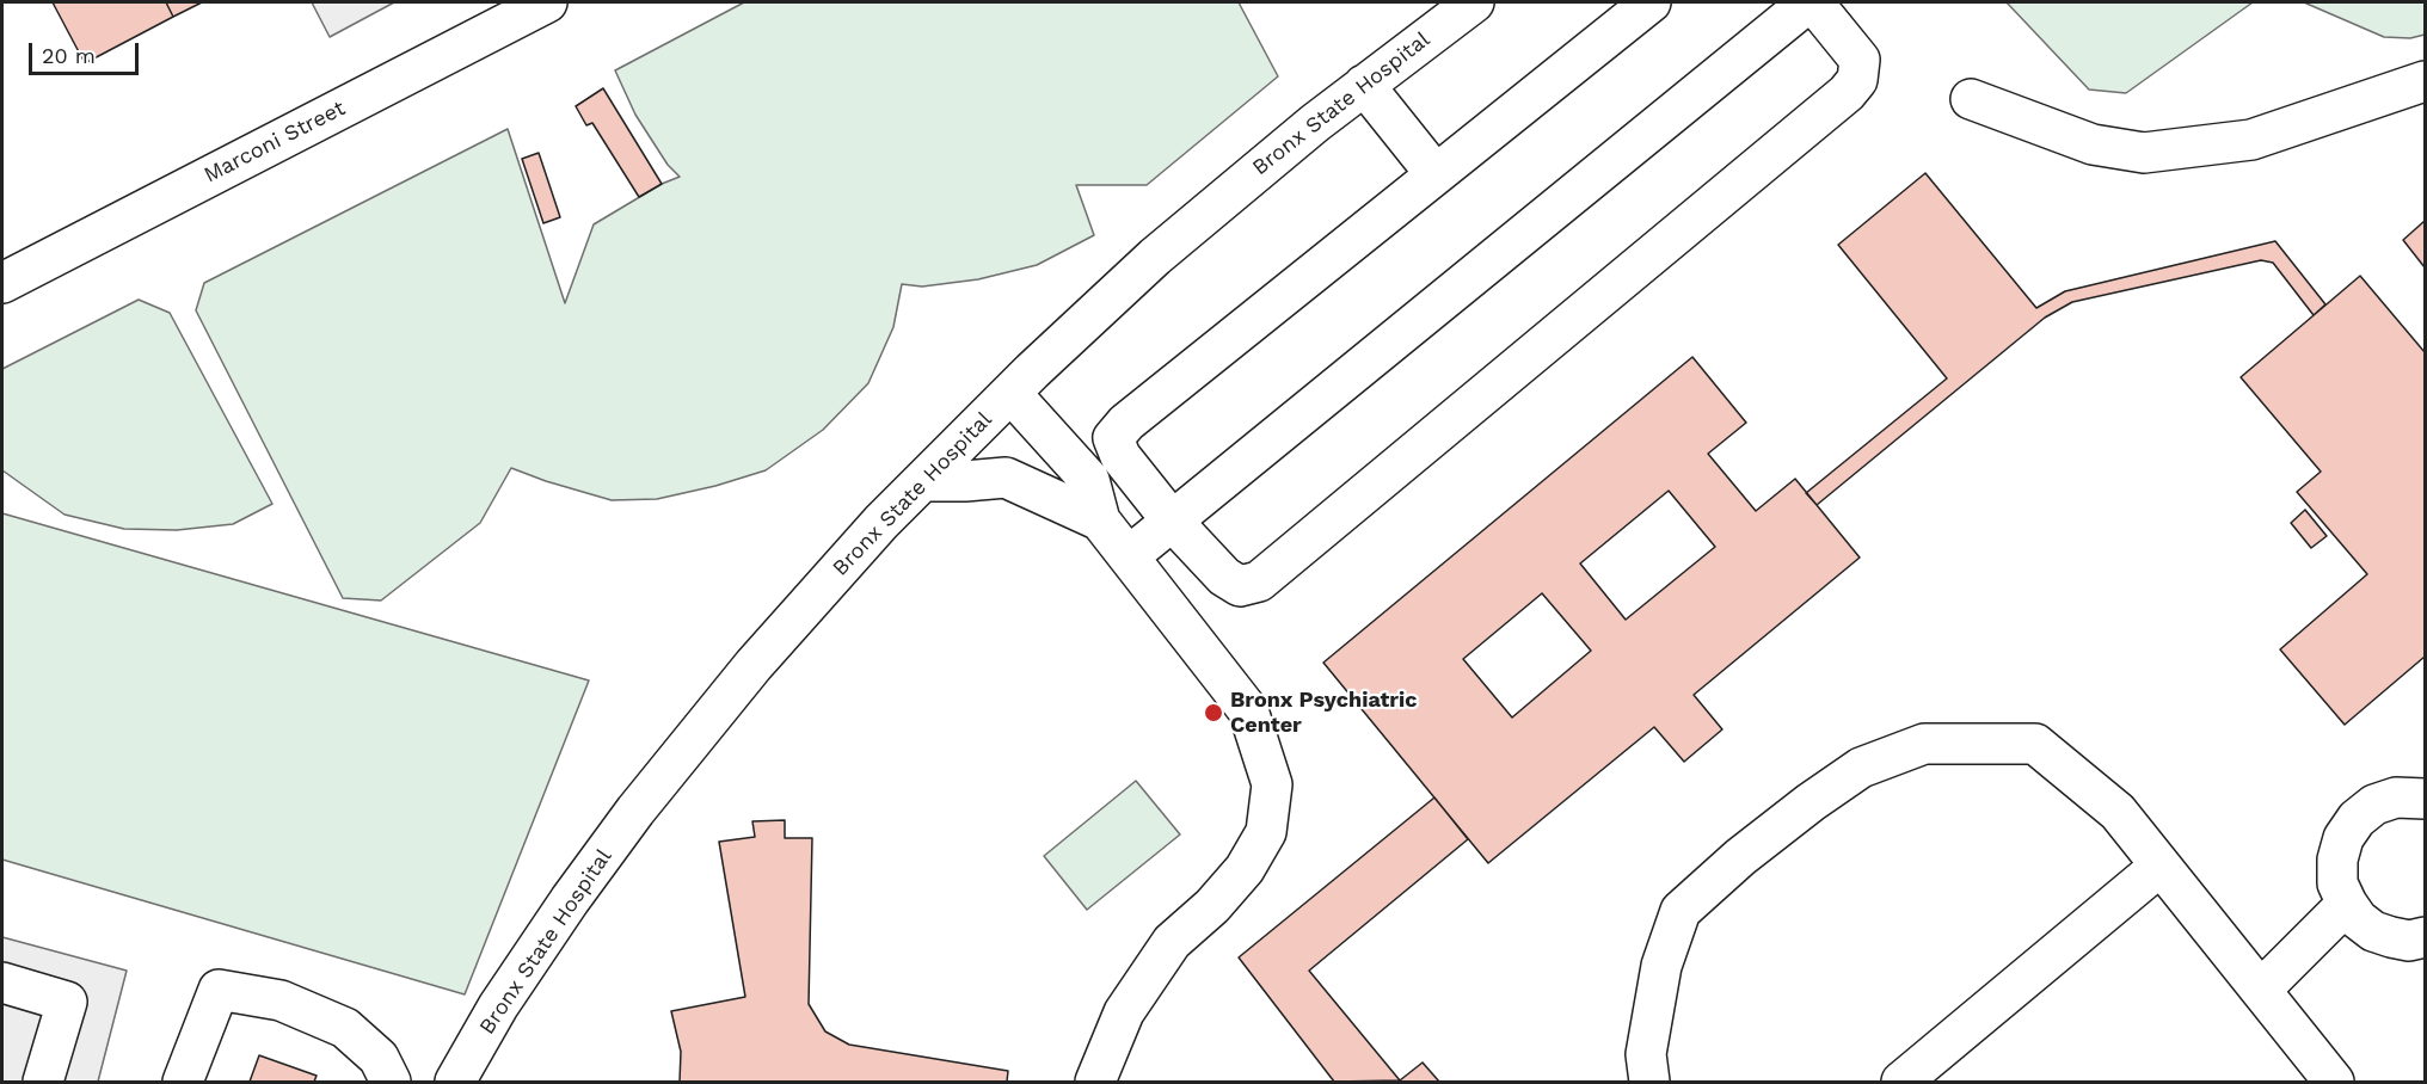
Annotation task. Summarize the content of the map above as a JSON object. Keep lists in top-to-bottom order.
{
  "streets": {
    "street": ["Bronx State Hospital", "Marconi Street"]
  },
  "places": ["Bronx Psychiatric Center"],
  "scale_bar": "20 m"
}
